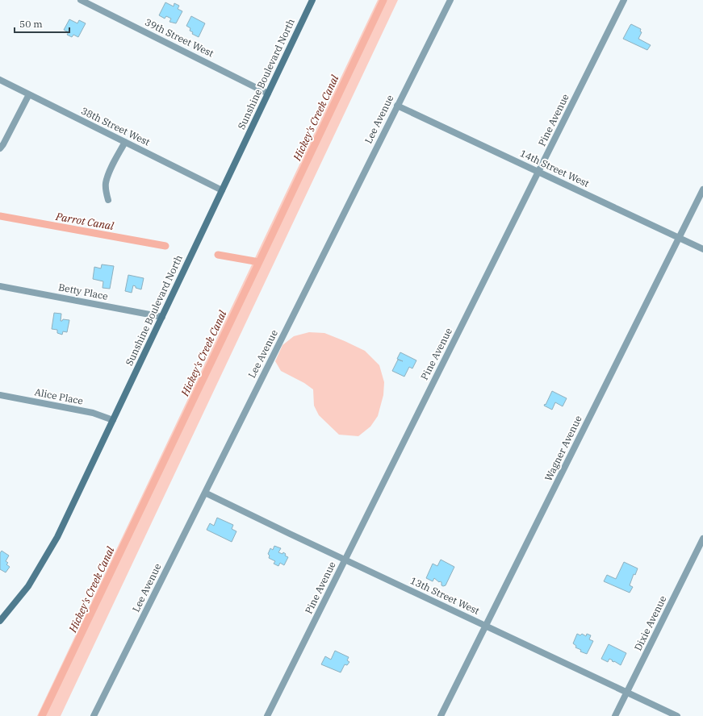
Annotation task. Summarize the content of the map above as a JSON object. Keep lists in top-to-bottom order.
{
  "streets": {
    "street": [
      "39th Street West",
      "Sunshine Boulevard North",
      "Lee Avenue",
      "Pine Avenue",
      "38th Street West",
      "14th Street West",
      "Betty Place",
      "Alice Place",
      "Wagner Avenue",
      "13th Street West",
      "Dixie Avenue"
    ]
  },
  "crossings": [
    ["39th Street West", "Sunshine Boulevard North"],
    ["Sunshine Boulevard North", "38th Street West"],
    ["Sunshine Boulevard North", "Betty Place"],
    ["Sunshine Boulevard North", "Alice Place"],
    ["Lee Avenue", "14th Street West"],
    ["Lee Avenue", "13th Street West"],
    ["Pine Avenue", "14th Street West"],
    ["Pine Avenue", "13th Street West"],
    ["14th Street West", "Wagner Avenue"],
    ["Wagner Avenue", "13th Street West"],
    ["13th Street West", "Dixie Avenue"]
  ],
  "water": ["Hickey's Creek Canal", "Parrot Canal"],
  "scale_bar": "50 m"
}
